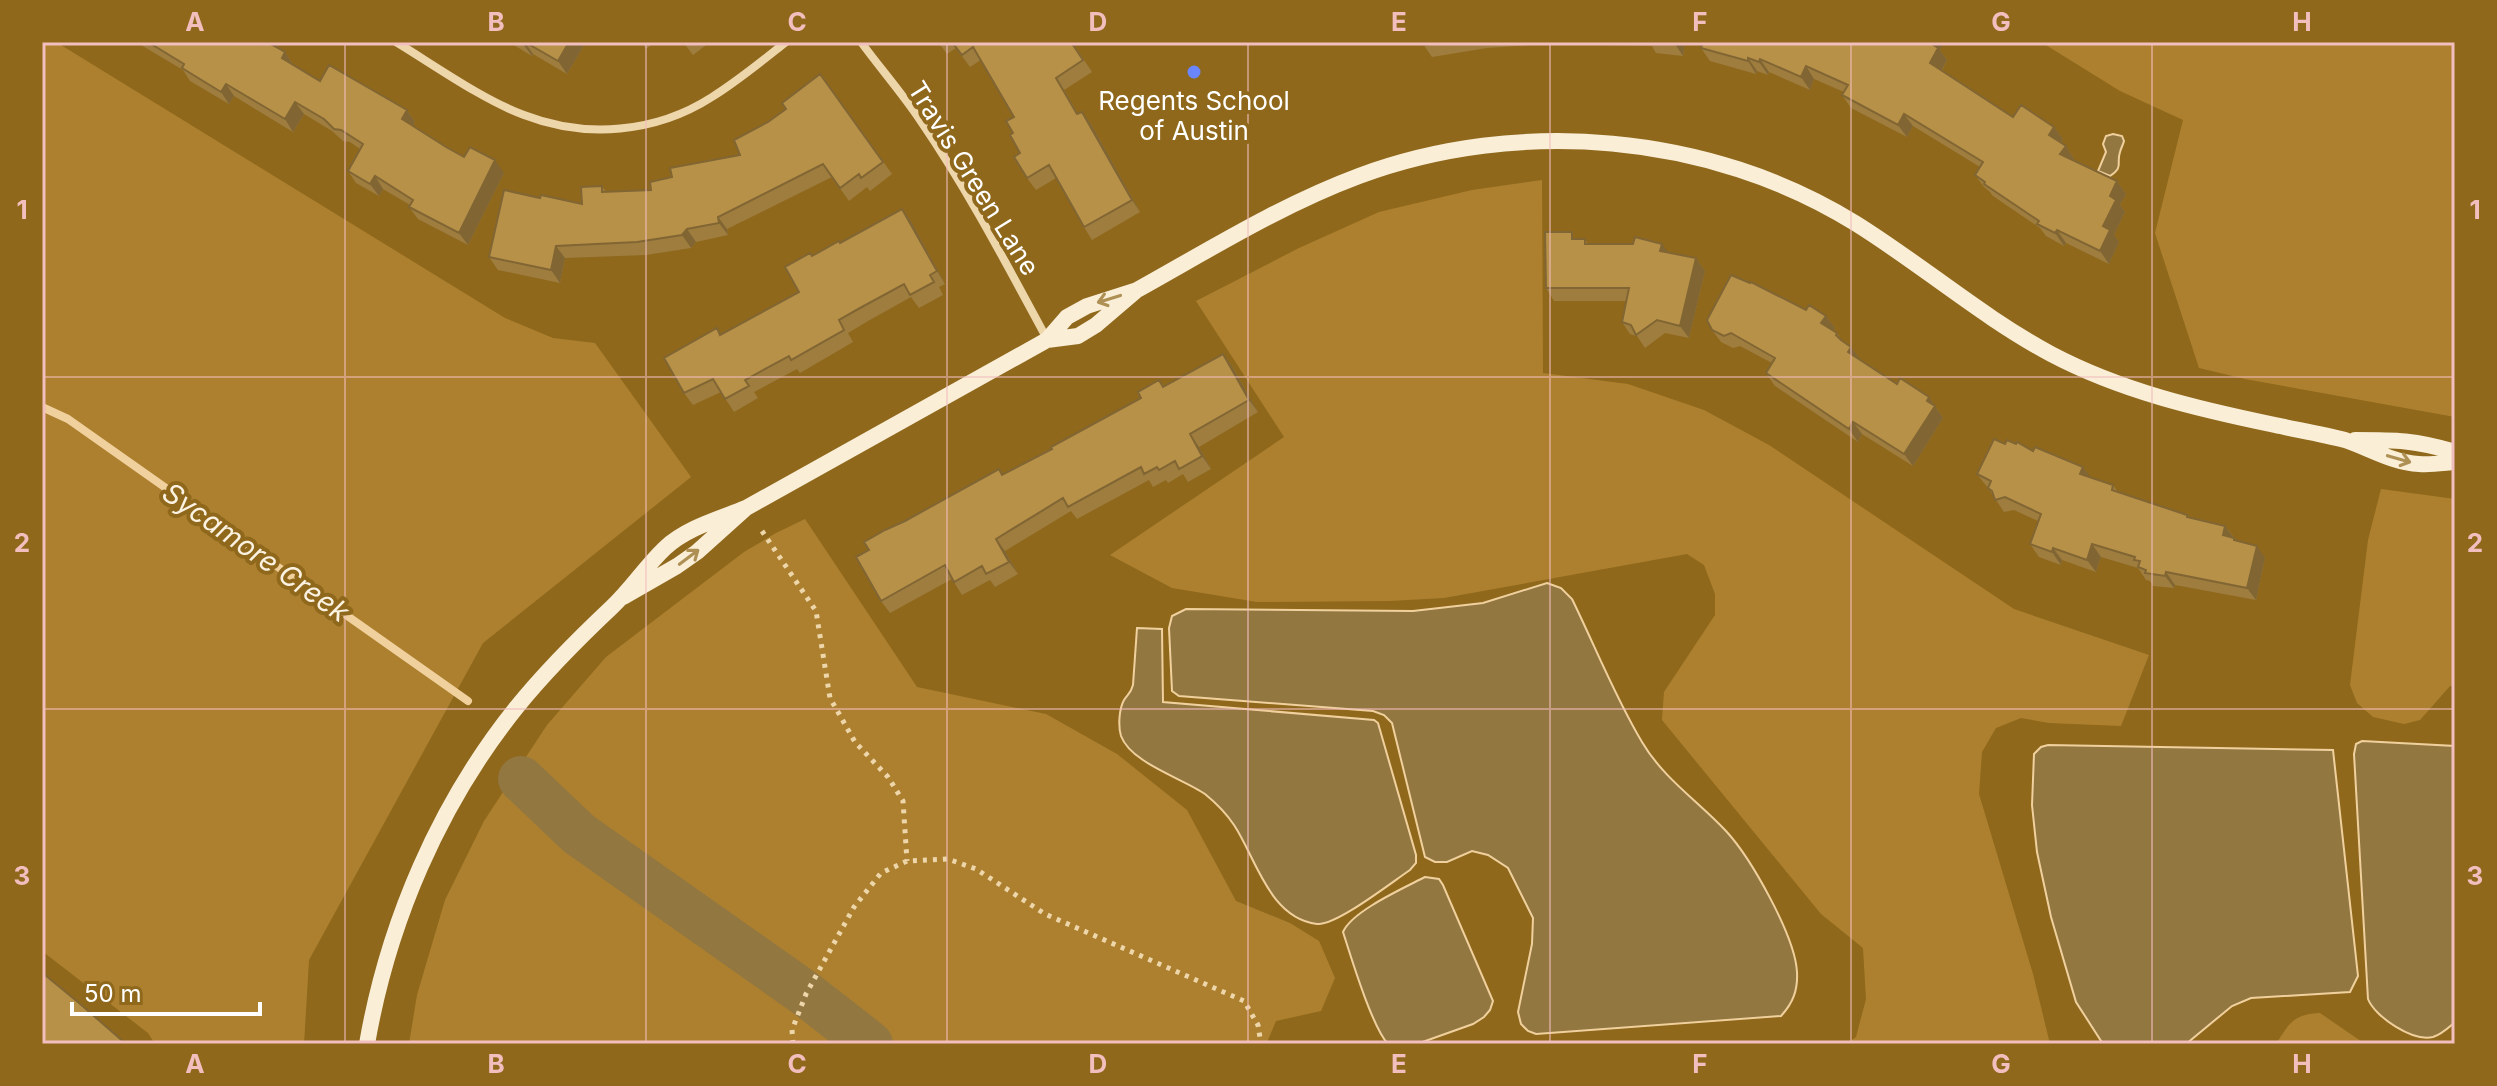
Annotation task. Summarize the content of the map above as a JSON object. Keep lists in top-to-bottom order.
{
  "streets": {
    "street": ["Travis Green Lane"]
  },
  "water": ["Sycamore Creek"],
  "places": ["Regents School of Austin"],
  "scale_bar": "50 m",
  "grid": {
    "columns": [
      "A",
      "B",
      "C",
      "D",
      "E",
      "F",
      "G",
      "H"
    ],
    "rows": ["1", "2", "3"]
  }
}
